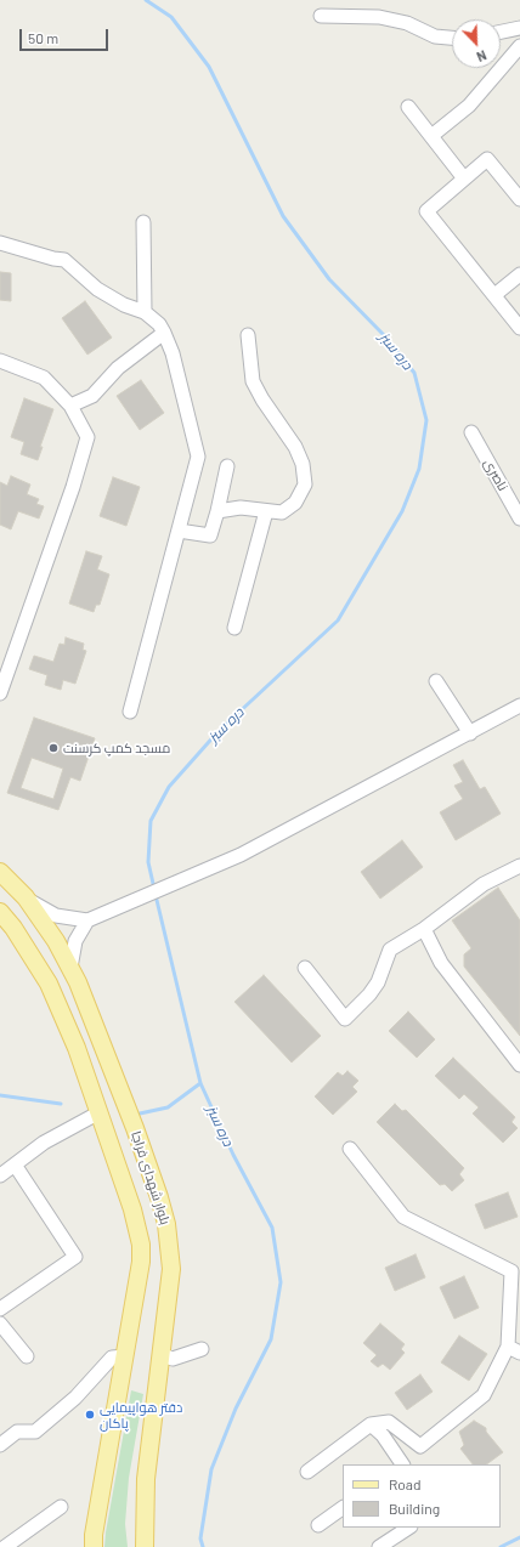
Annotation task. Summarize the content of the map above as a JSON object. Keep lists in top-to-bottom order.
{
  "streets": {
    "main road": ["بلوار شهدای فراجا"],
    "street": ["ناصری"]
  },
  "water": ["دره سبز"],
  "places": ["مسجد کمپ کرسنت", "دفتر هواپیمایی پاکان"],
  "legend": ["Road", "Building"],
  "scale_bar": "50 m",
  "north": "bottom right"
}
